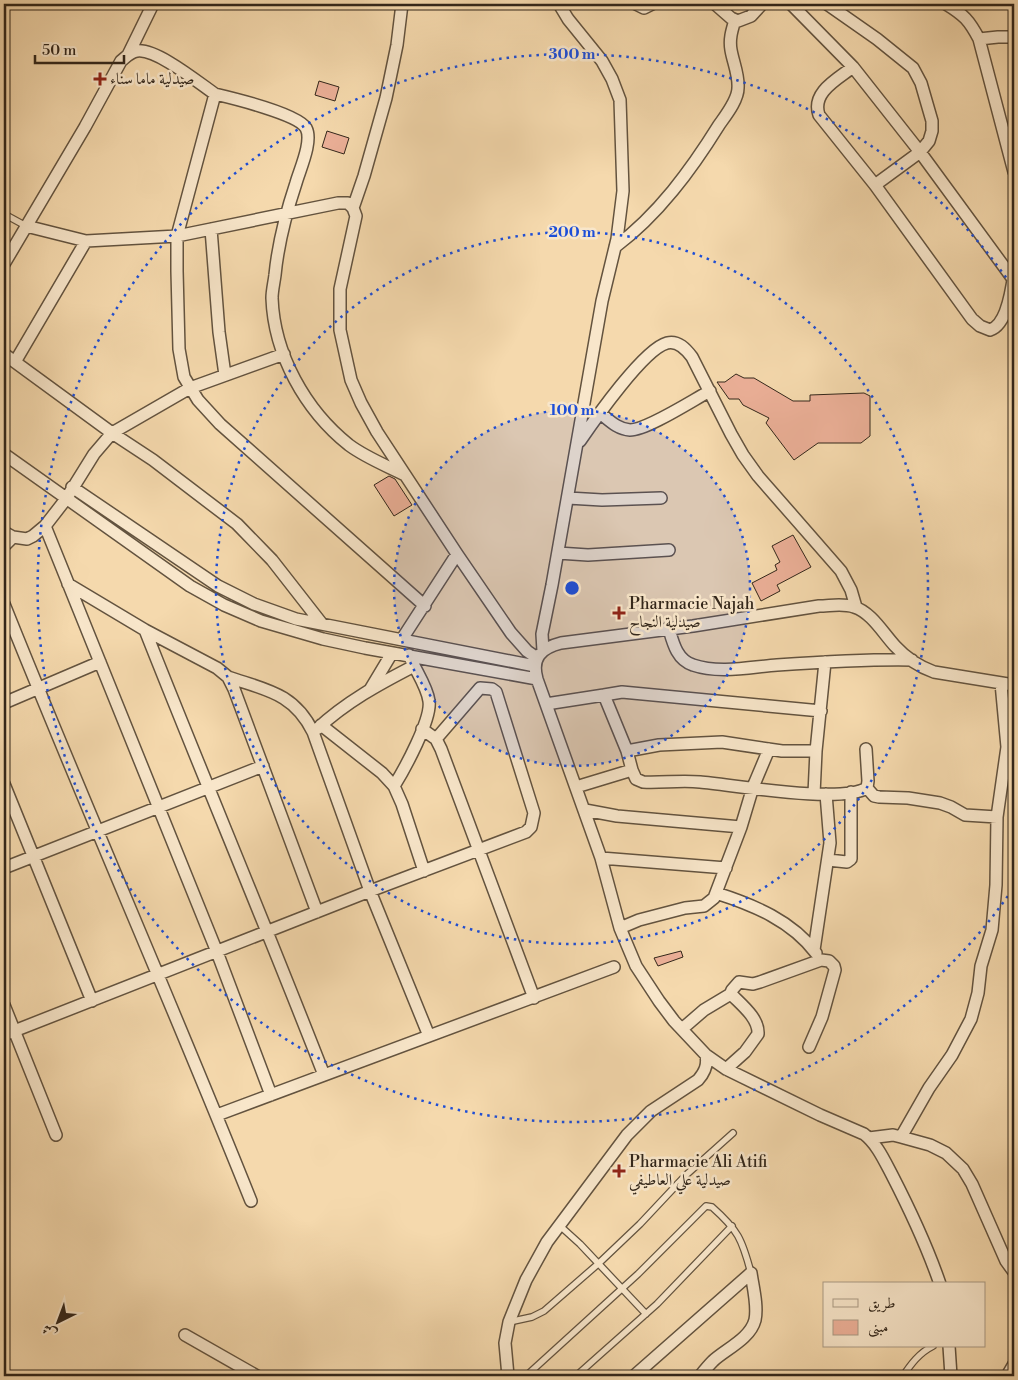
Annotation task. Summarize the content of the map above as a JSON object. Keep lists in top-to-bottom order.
{
  "places": {
    "health": ["صيدلية ماما سناء", "Pharmacie Najah صيدلية النجاح", "Pharmacie Ali Atifi صيدلية علي العاطيفي"]
  },
  "legend": ["طريق", "مبنى"],
  "scale_bar": "50 m",
  "north": "bottom left",
  "rings": ["300 m", "200 m", "100 m"]
}
